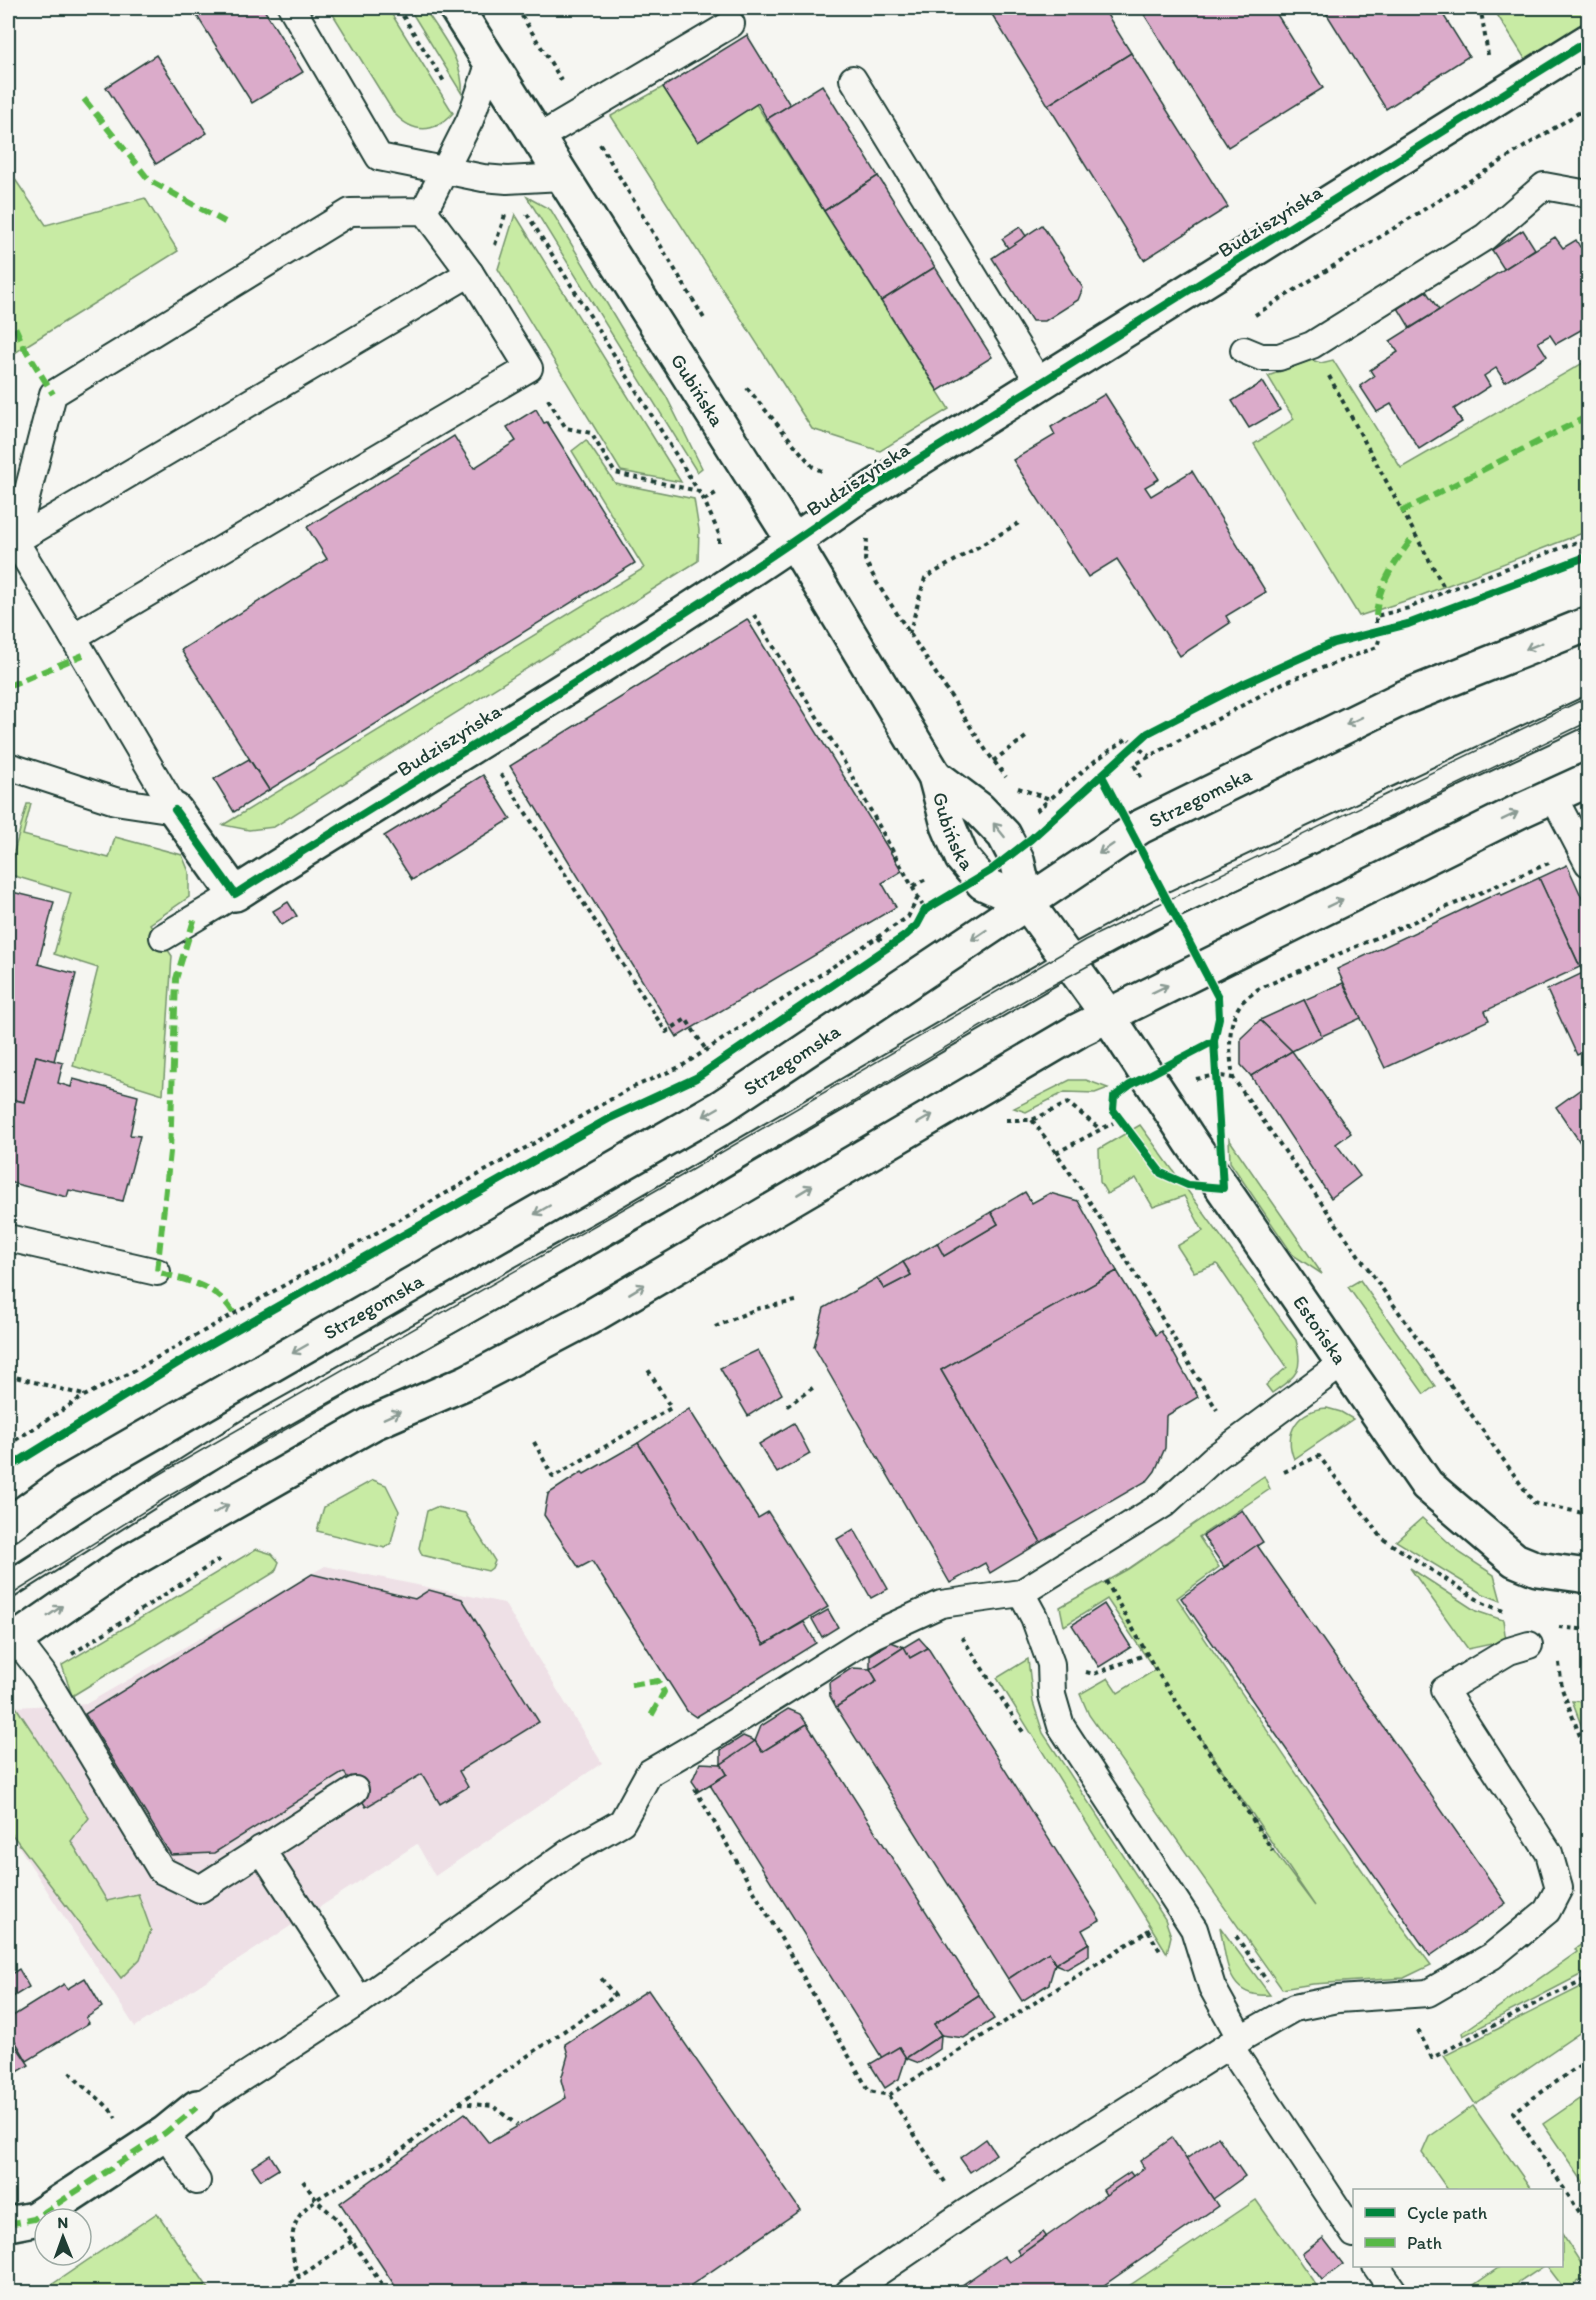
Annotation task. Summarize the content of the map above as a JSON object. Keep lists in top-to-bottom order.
{
  "streets": {
    "street": [
      "Budziszyńska",
      "Gubińska",
      "Strzegomska",
      "Estońska"
    ]
  },
  "crossings": [
    ["Budziszyńska", "Gubińska"],
    ["Gubińska", "Strzegomska"],
    ["Gubińska", "Estońska"],
    ["Strzegomska", "Estońska"]
  ],
  "legend": ["Cycle path", "Path"],
  "north": "top"
}
